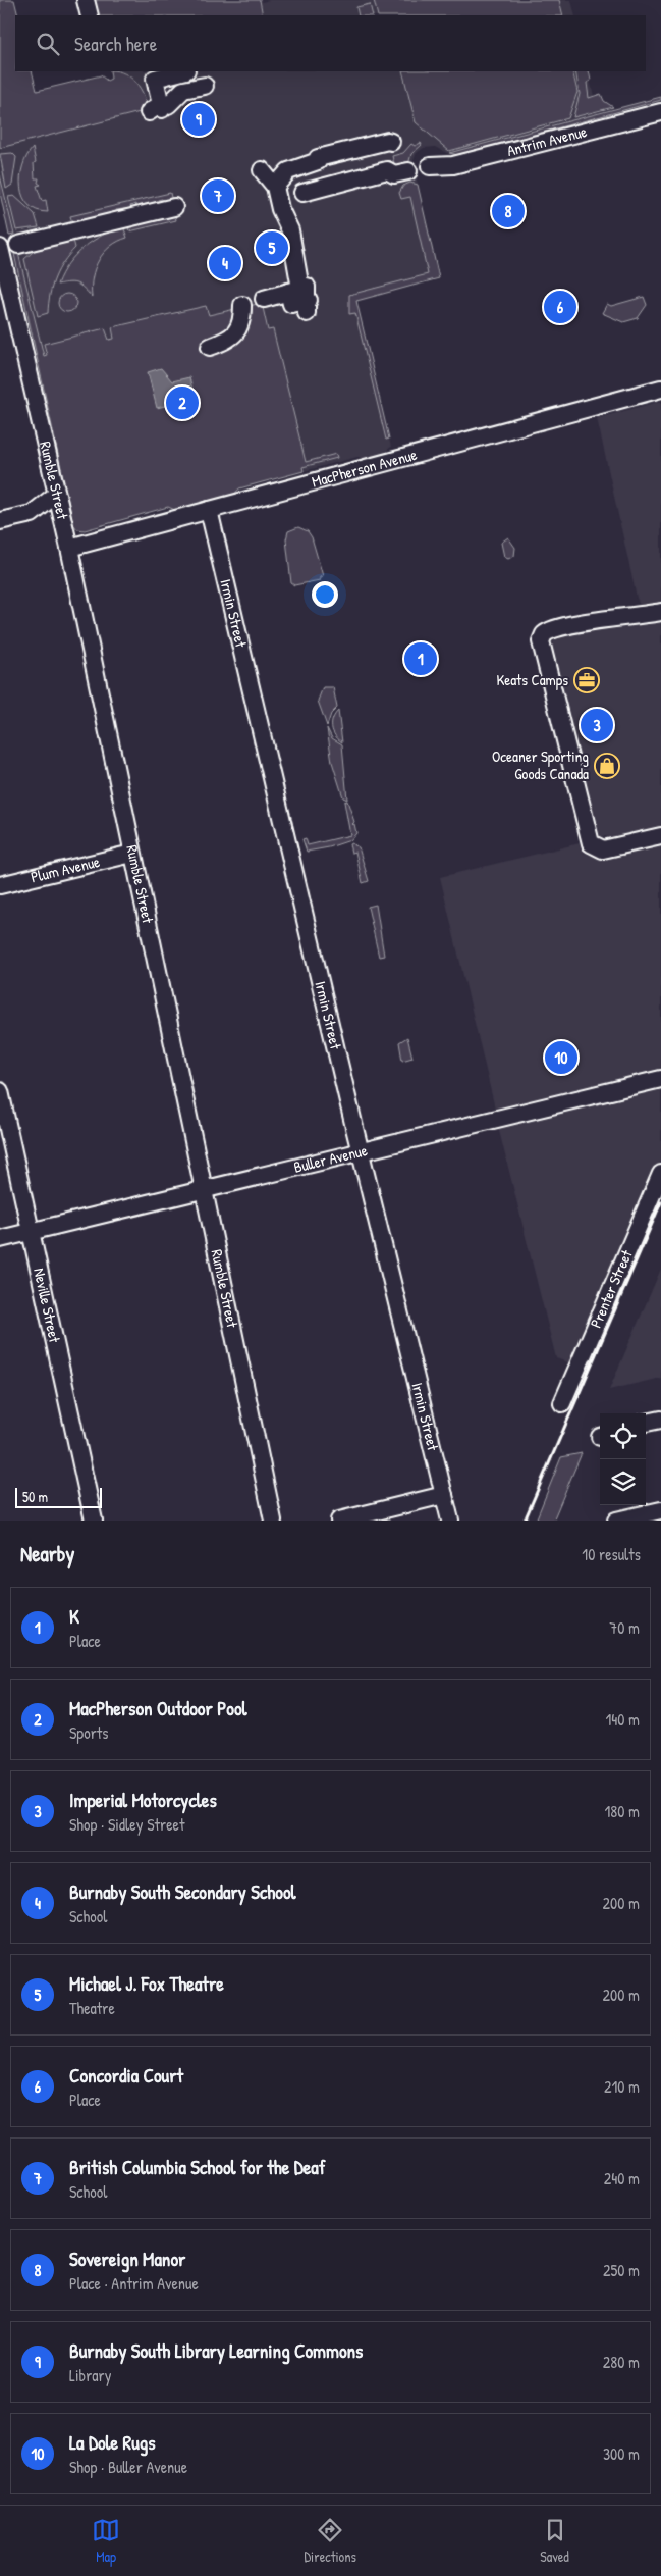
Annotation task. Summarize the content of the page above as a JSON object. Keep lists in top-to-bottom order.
{
  "streets": {
    "street": [
      "Antrim Avenue",
      "MacPherson Avenue",
      "Rumble Street",
      "Irmin Street",
      "Plum Avenue",
      "Buller Avenue",
      "Prenter Street",
      "Neville Street"
    ]
  },
  "crossings": [
    ["MacPherson Avenue", "Rumble Street"],
    ["MacPherson Avenue", "Irmin Street"],
    ["Rumble Street", "Plum Avenue"],
    ["Rumble Street", "Buller Avenue"],
    ["Irmin Street", "Buller Avenue"],
    ["Buller Avenue", "Neville Street"]
  ],
  "places": {
    "office": ["Keats Camps"],
    "shop": ["Oceaner Sporting Goods Canada"]
  },
  "scale_bar": "50 m",
  "page": {
    "search": "Search here",
    "pins": [
      "9",
      "7",
      "8",
      "5",
      "4",
      "6",
      "2",
      "1",
      "3",
      "10"
    ],
    "scale": "50 m",
    "heading": ["Nearby", "10 results"],
    "list": [
      {
        "mark": "1",
        "name": "K",
        "note": "Place",
        "value": "70 m"
      },
      {
        "mark": "2",
        "name": "MacPherson Outdoor Pool",
        "note": "Sports",
        "value": "140 m"
      },
      {
        "mark": "3",
        "name": "Imperial Motorcycles",
        "note": "Shop · Sidley Street",
        "value": "180 m"
      },
      {
        "mark": "4",
        "name": "Burnaby South Secondary School",
        "note": "School",
        "value": "200 m"
      },
      {
        "mark": "5",
        "name": "Michael J. Fox Theatre",
        "note": "Theatre",
        "value": "200 m"
      },
      {
        "mark": "6",
        "name": "Concordia Court",
        "note": "Place",
        "value": "210 m"
      },
      {
        "mark": "7",
        "name": "British Columbia School for the Deaf",
        "note": "School",
        "value": "240 m"
      },
      {
        "mark": "8",
        "name": "Sovereign Manor",
        "note": "Place · Antrim Avenue",
        "value": "250 m"
      },
      {
        "mark": "9",
        "name": "Burnaby South Library Learning Commons",
        "note": "Library",
        "value": "280 m"
      },
      {
        "mark": "10",
        "name": "La Dole Rugs",
        "note": "Shop · Buller Avenue",
        "value": "300 m"
      }
    ],
    "nav": ["Map", "Directions", "Saved"]
  }
}
